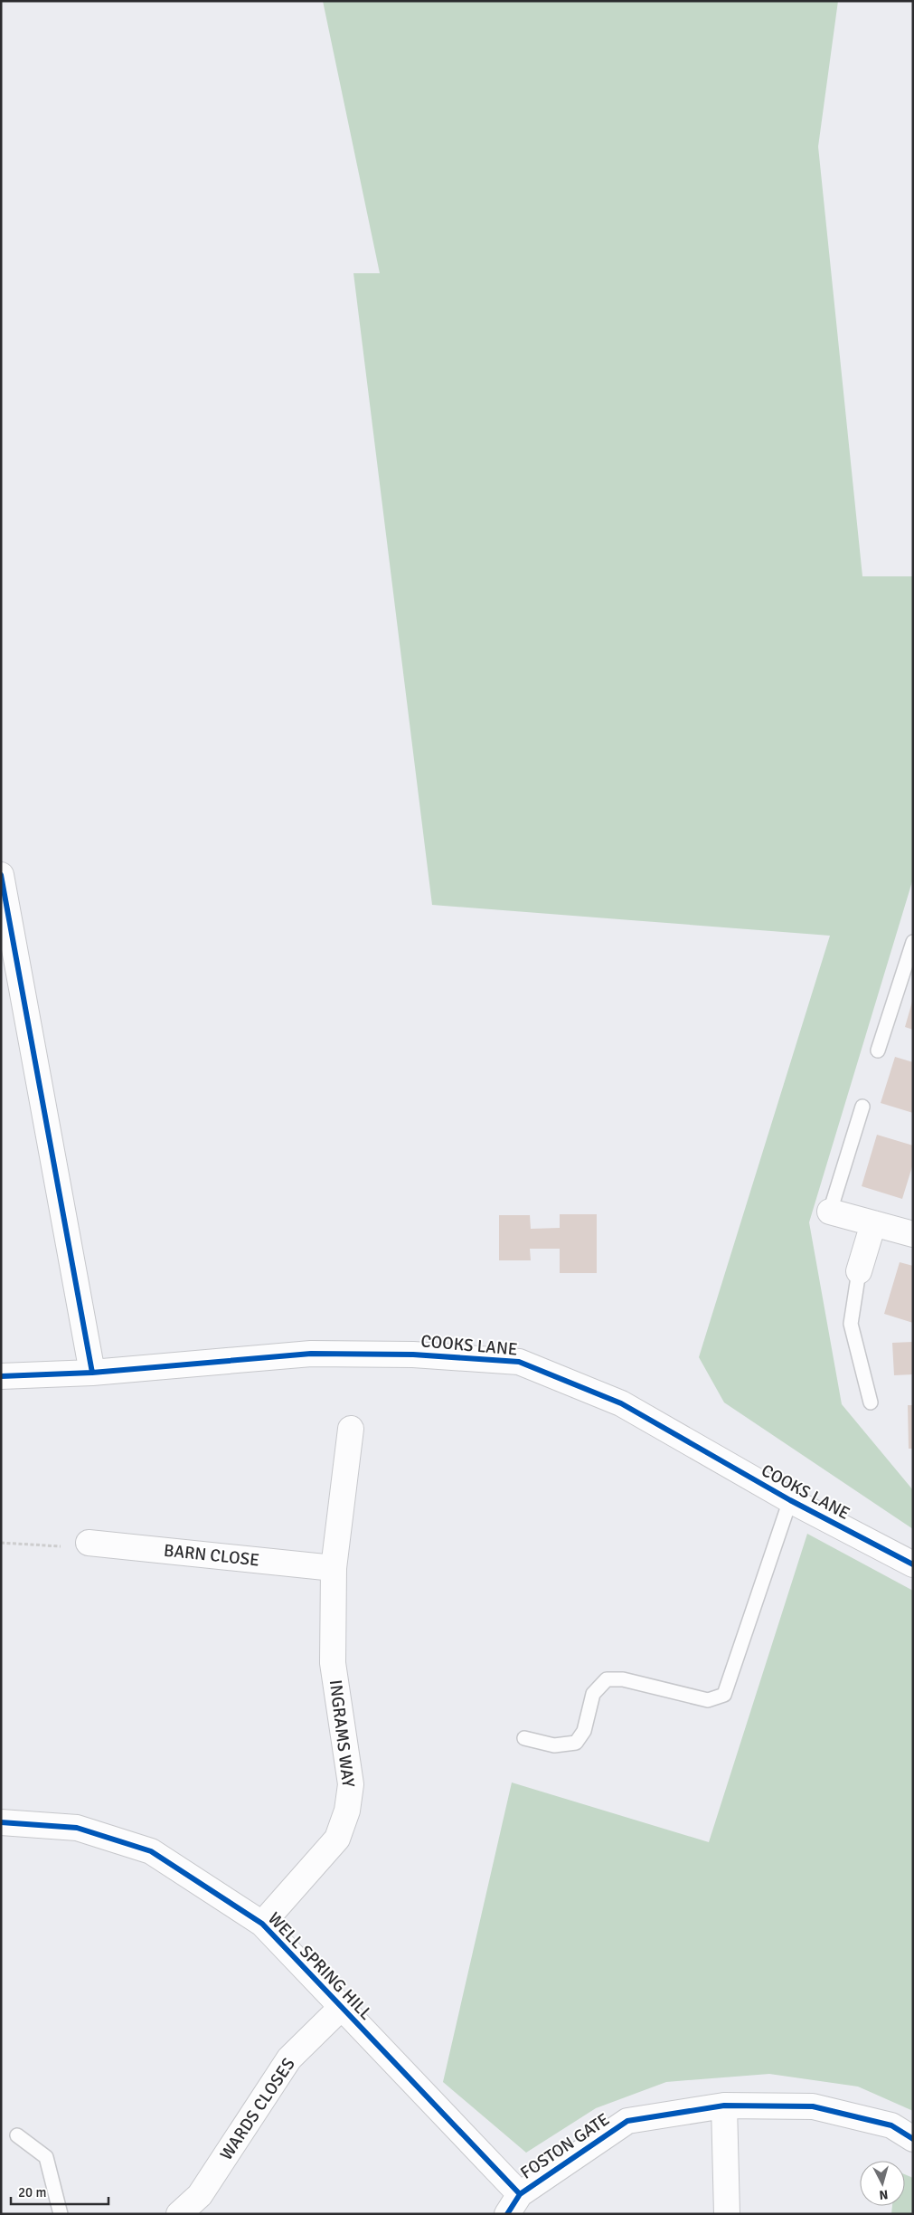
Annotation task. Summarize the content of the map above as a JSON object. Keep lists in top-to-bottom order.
{
  "streets": {
    "street": [
      "COOKS LANE",
      "BARN CLOSE",
      "INGRAMS WAY",
      "WELL SPRING HILL",
      "WARDS CLOSES",
      "FOSTON GATE"
    ]
  },
  "crossings": [
    ["BARN CLOSE", "INGRAMS WAY"],
    ["INGRAMS WAY", "WELL SPRING HILL"],
    ["WELL SPRING HILL", "WARDS CLOSES"],
    ["WELL SPRING HILL", "FOSTON GATE"]
  ],
  "scale_bar": "20 m",
  "north": "bottom"
}
